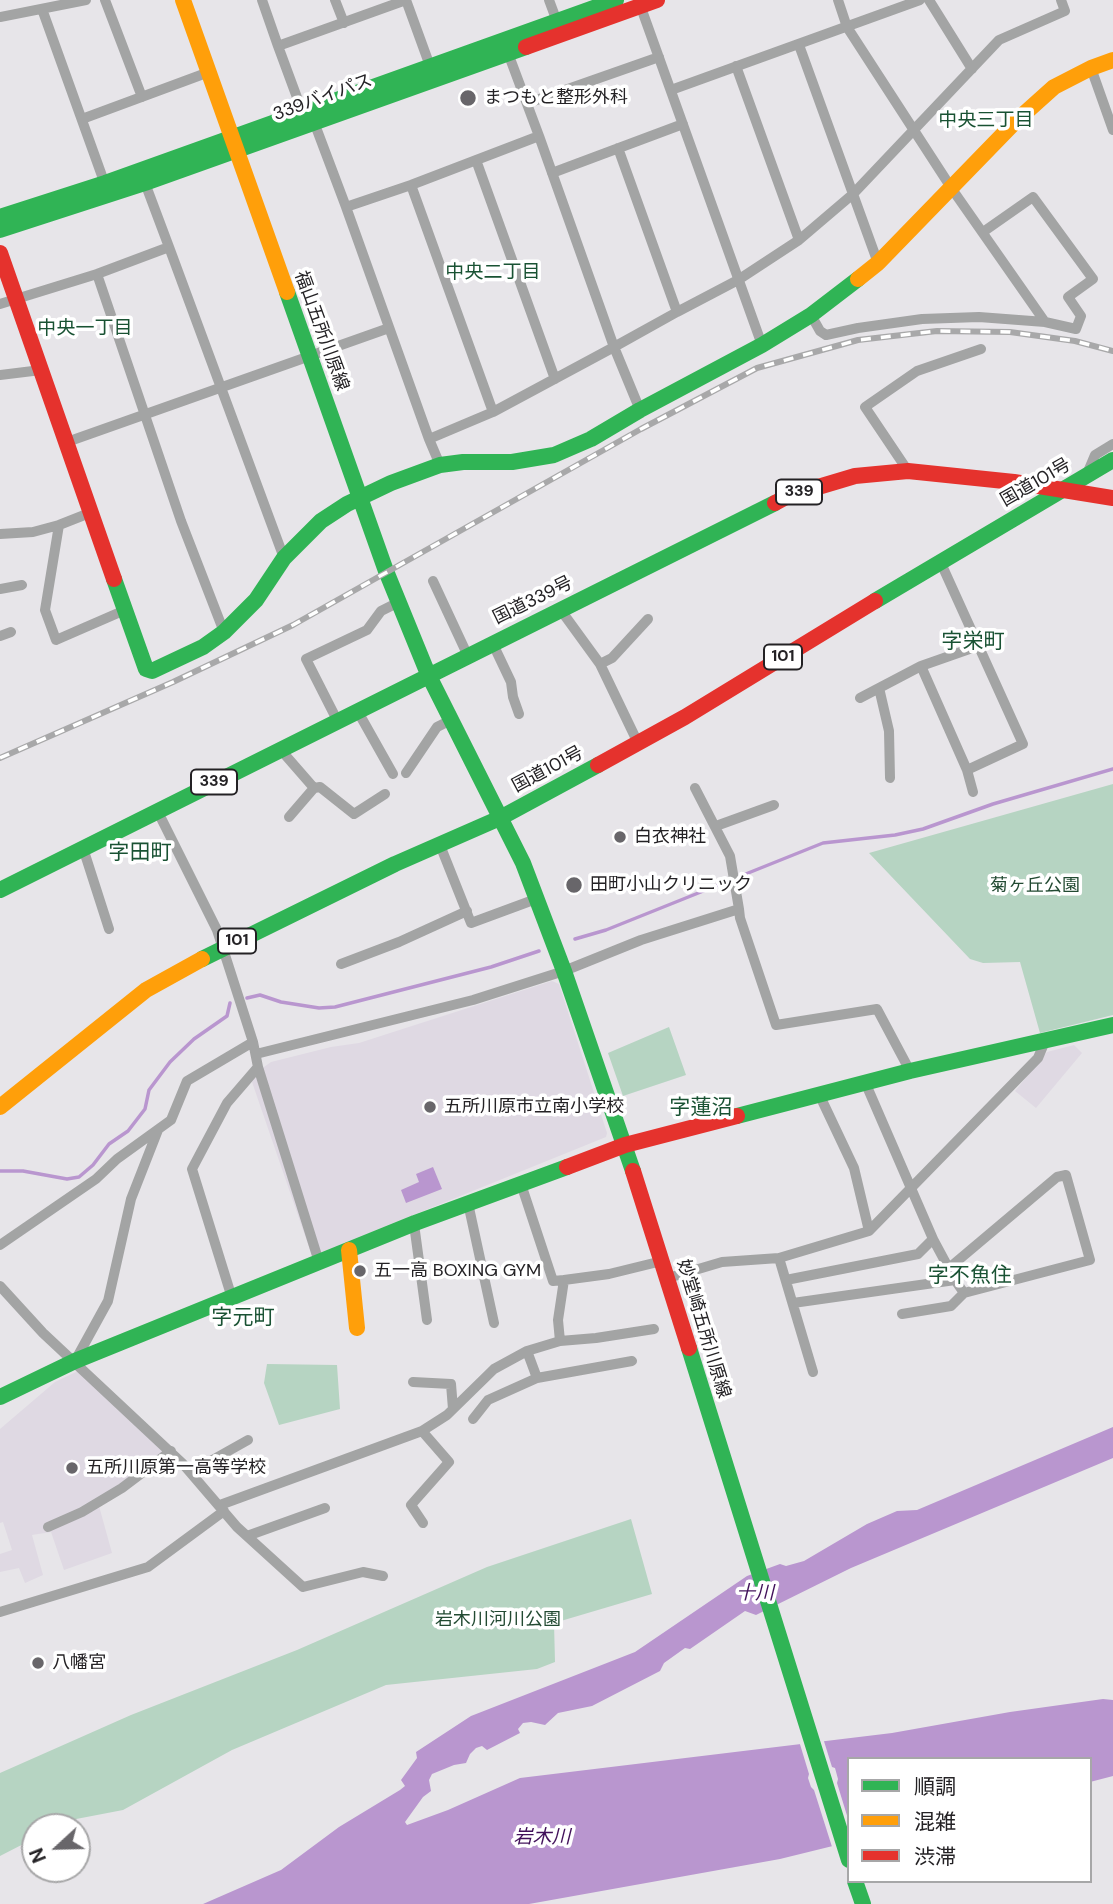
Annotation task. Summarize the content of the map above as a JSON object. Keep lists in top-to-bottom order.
{
  "streets": {
    "main road": [
      "339バイパス",
      "福山五所川原線",
      "国道101号",
      "339",
      "国道339号",
      "101",
      "妙堂崎五所川原線"
    ]
  },
  "crossings": [
    ["339バイパス", "福山五所川原線"],
    ["福山五所川原線", "国道339号"],
    ["福山五所川原線", "妙堂崎五所川原線"],
    ["国道101号", "国道339号"],
    ["国道101号", "妙堂崎五所川原線"]
  ],
  "districts": [
    "中央三丁目",
    "中央二丁目",
    "中央一丁目",
    "字栄町",
    "字田町",
    "字蓮沼",
    "字不魚住",
    "字元町"
  ],
  "water": ["十川", "岩木川"],
  "parks": ["菊ヶ丘公園", "岩木川河川公園"],
  "places": [
    "まつもと整形外科",
    "白衣神社",
    "田町小山クリニック",
    "五所川原市立南小学校",
    "五一高 BOXING GYM",
    "五所川原第一高等学校",
    "八幡宮"
  ],
  "legend": ["順調", "混雑", "渋滞"],
  "north": "left"
}
